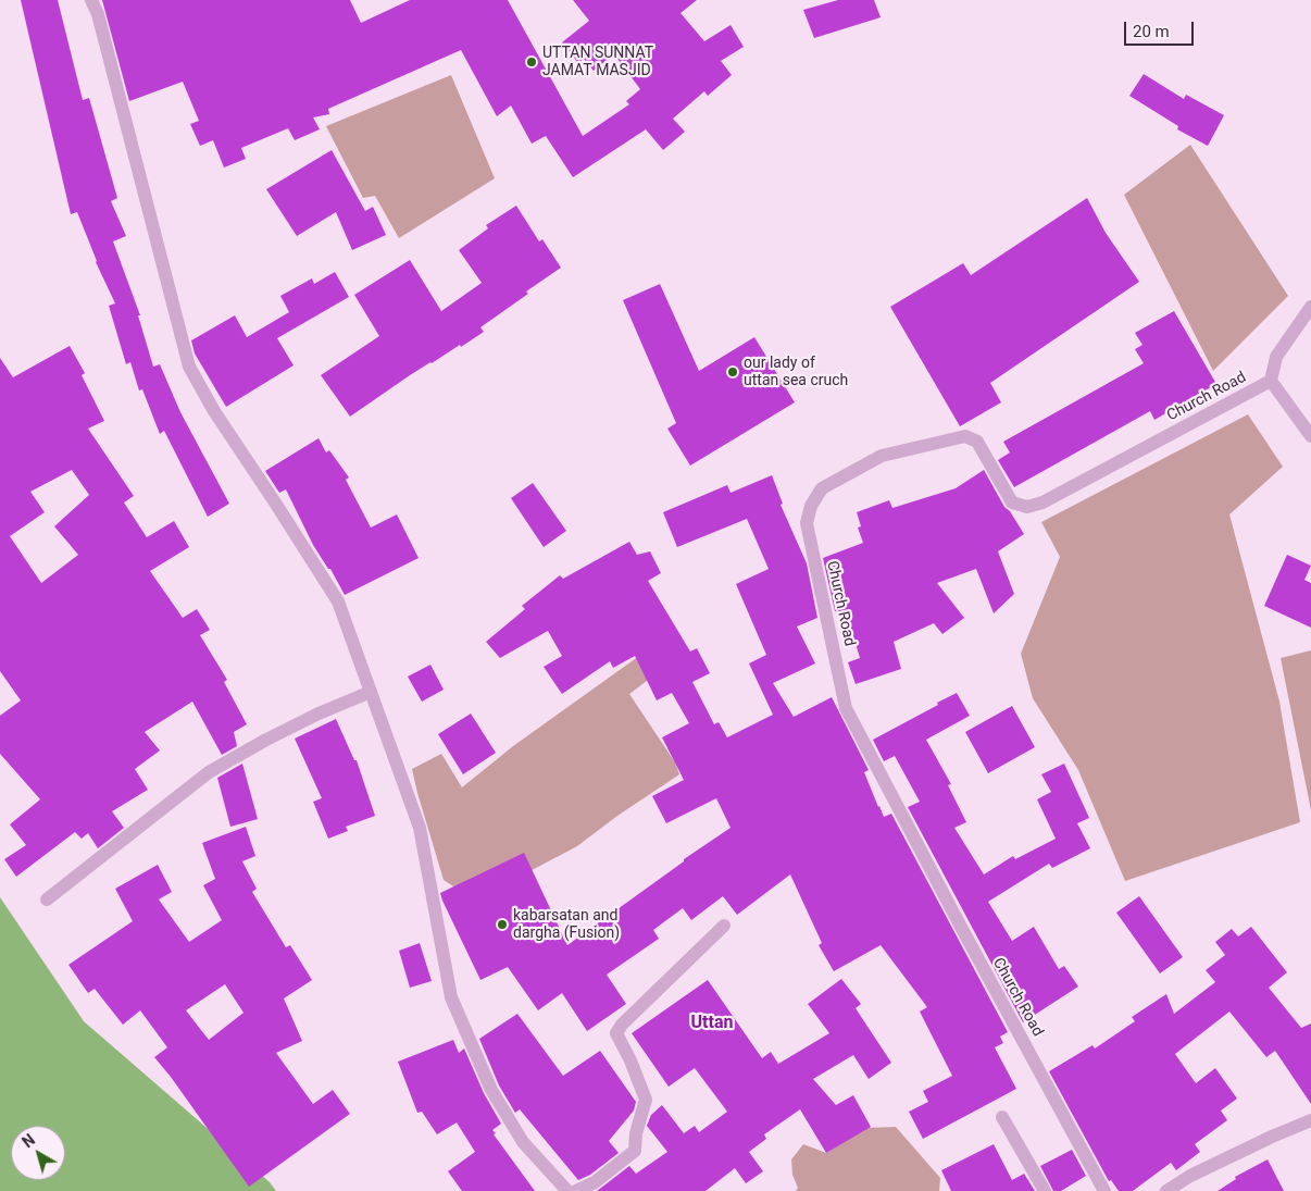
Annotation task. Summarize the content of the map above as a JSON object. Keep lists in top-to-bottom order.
{
  "streets": {
    "street": ["Church Road"]
  },
  "districts": ["Uttan"],
  "places": ["UTTAN SUNNAT JAMAT MASJID", "our lady of uttan sea cruch", "kabarsatan and dargha (Fusion)"],
  "scale_bar": "20 m",
  "north": "top left"
}
